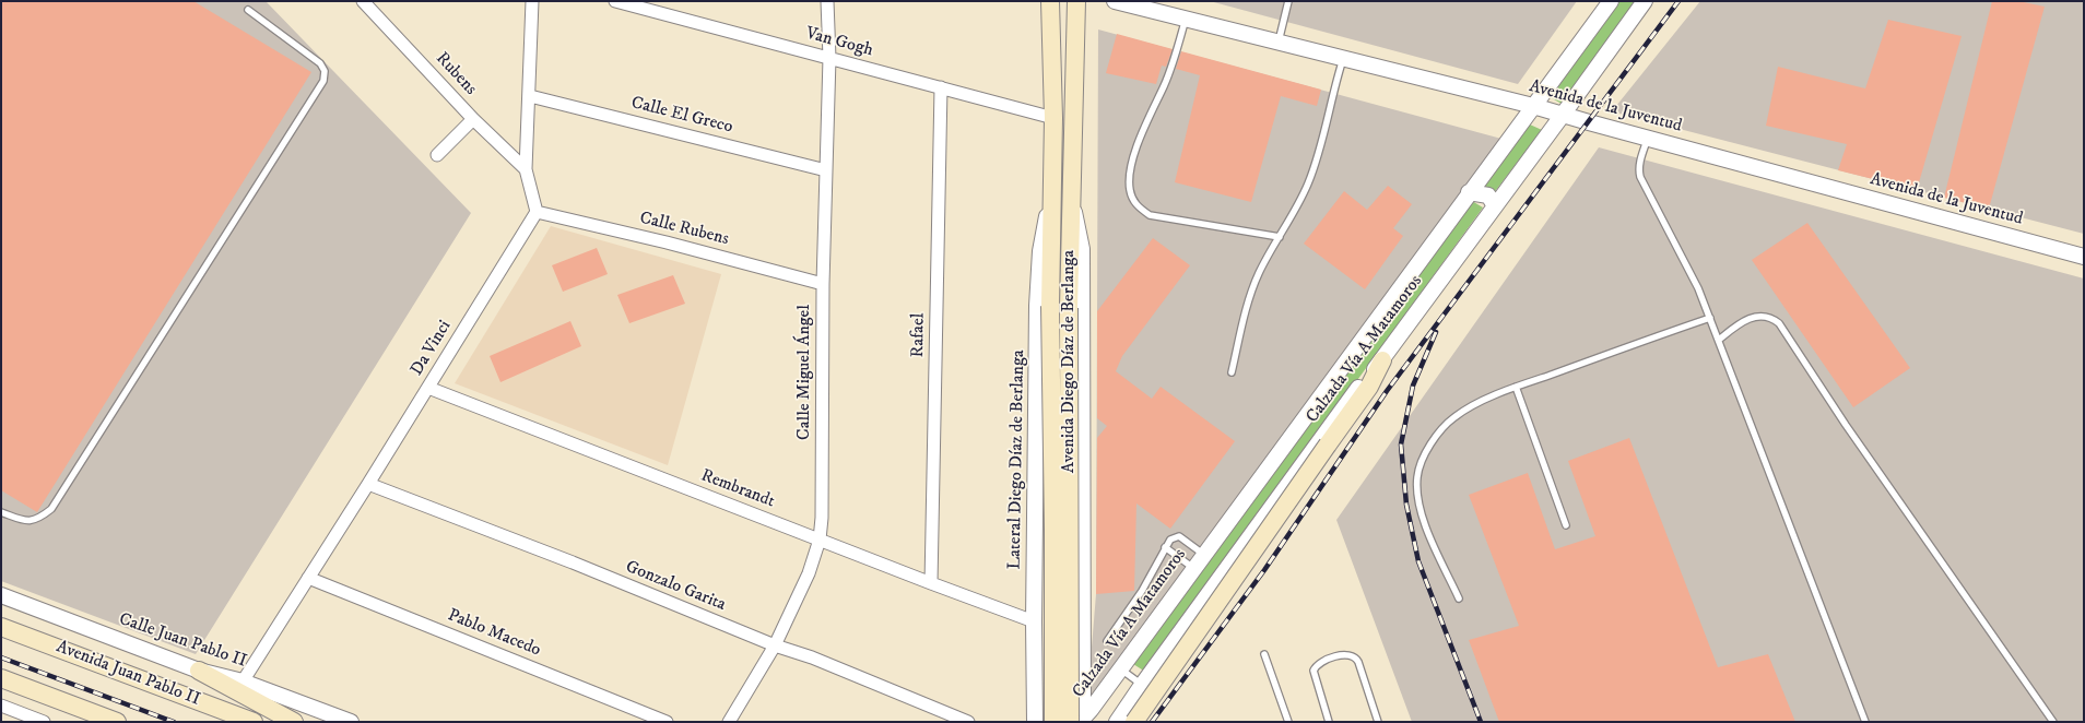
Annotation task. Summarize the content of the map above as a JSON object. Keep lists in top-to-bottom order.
{
  "streets": {
    "main road": ["Avenida Diego Díaz de Berlanga", "Avenida Juan Pablo II"],
    "street": [
      "Van Gogh",
      "Rubens",
      "Avenida de la Juventud",
      "Calle El Greco",
      "Calle Rubens",
      "Rafael",
      "Da Vinci",
      "Calzada Vía A Matamoros",
      "Calle Miguel Ángel",
      "Lateral Diego Díaz de Berlanga",
      "Rembrandt",
      "Gonzalo Garita",
      "Pablo Macedo",
      "Calle Juan Pablo II"
    ]
  },
  "crossings": [
    ["Van Gogh", "Rafael"],
    ["Van Gogh", "Avenida Diego Díaz de Berlanga"],
    ["Van Gogh", "Calle Miguel Ángel"],
    ["Avenida de la Juventud", "Calzada Vía A Matamoros"],
    ["Calle El Greco", "Calle Miguel Ángel"],
    ["Calle Rubens", "Da Vinci"],
    ["Calle Rubens", "Calle Miguel Ángel"],
    ["Rafael", "Rembrandt"],
    ["Da Vinci", "Rembrandt"],
    ["Da Vinci", "Gonzalo Garita"],
    ["Da Vinci", "Pablo Macedo"],
    ["Da Vinci", "Calle Juan Pablo II"],
    ["Calzada Vía A Matamoros", "Avenida Diego Díaz de Berlanga"],
    ["Avenida Diego Díaz de Berlanga", "Lateral Diego Díaz de Berlanga"],
    ["Calle Miguel Ángel", "Rembrandt"],
    ["Calle Miguel Ángel", "Gonzalo Garita"],
    ["Lateral Diego Díaz de Berlanga", "Rembrandt"]
  ]
}
